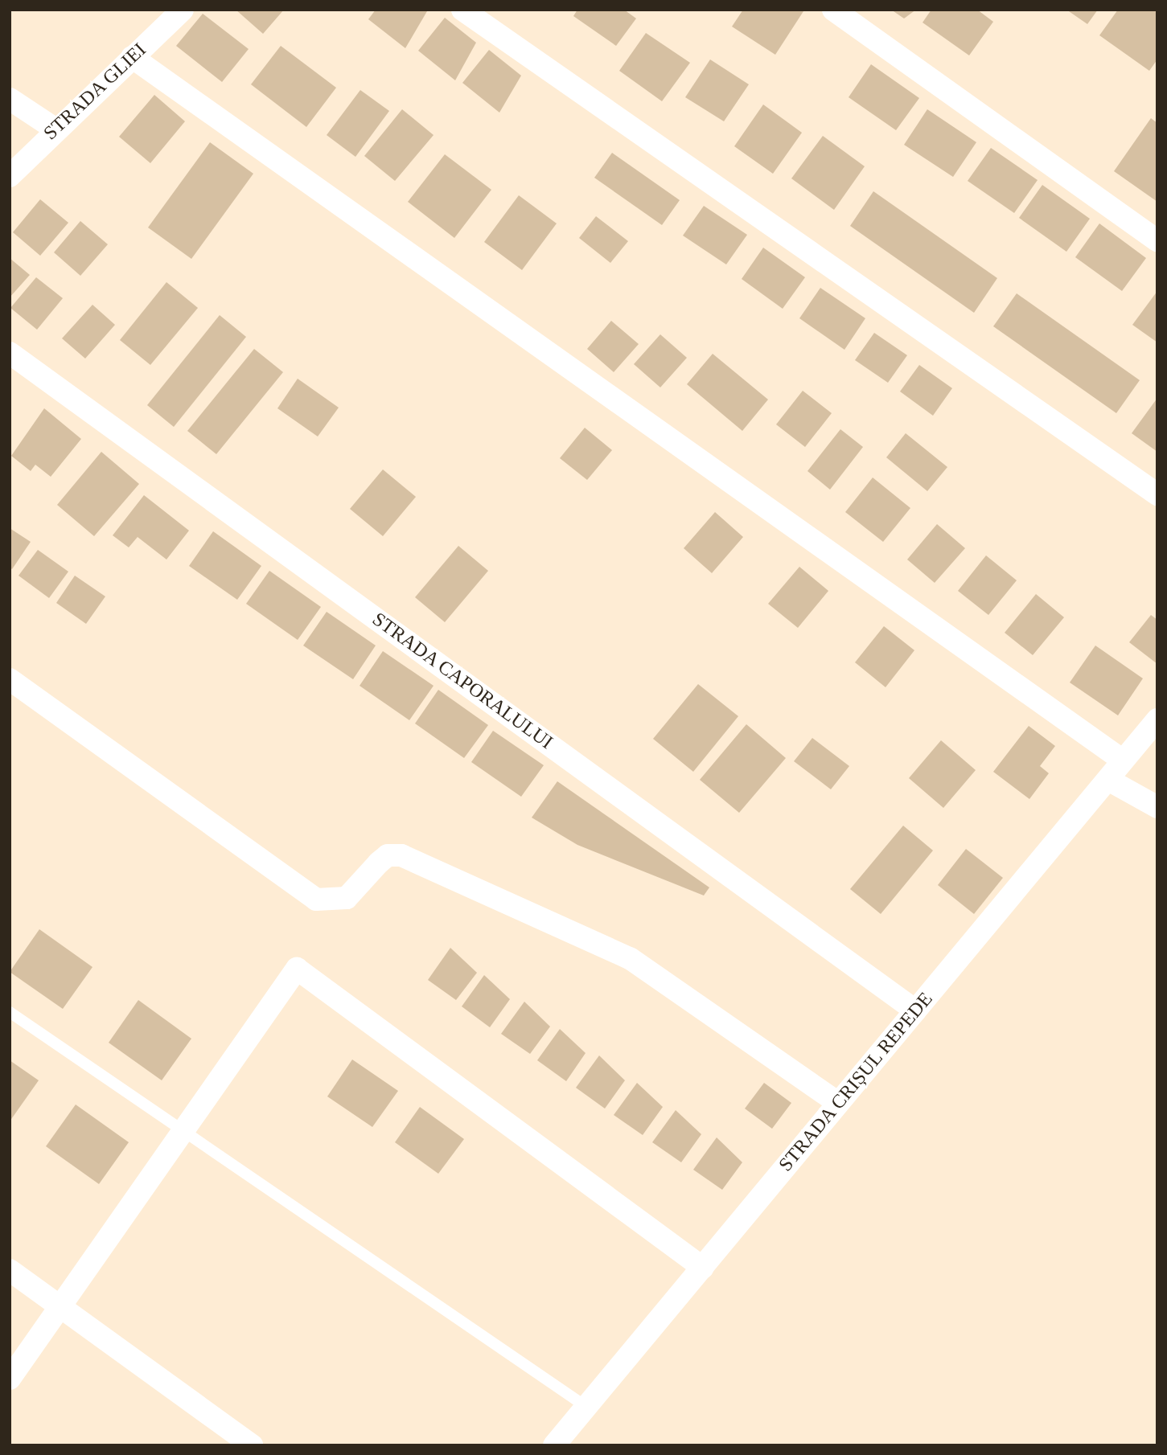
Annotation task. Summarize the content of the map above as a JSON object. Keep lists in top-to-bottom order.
{
  "streets": {
    "street": ["STRADA GLIEI", "STRADA CAPORALULUI", "STRADA CRIȘUL REPEDE"]
  },
  "crossings": [
    ["STRADA CAPORALULUI", "STRADA CRIȘUL REPEDE"]
  ]
}
